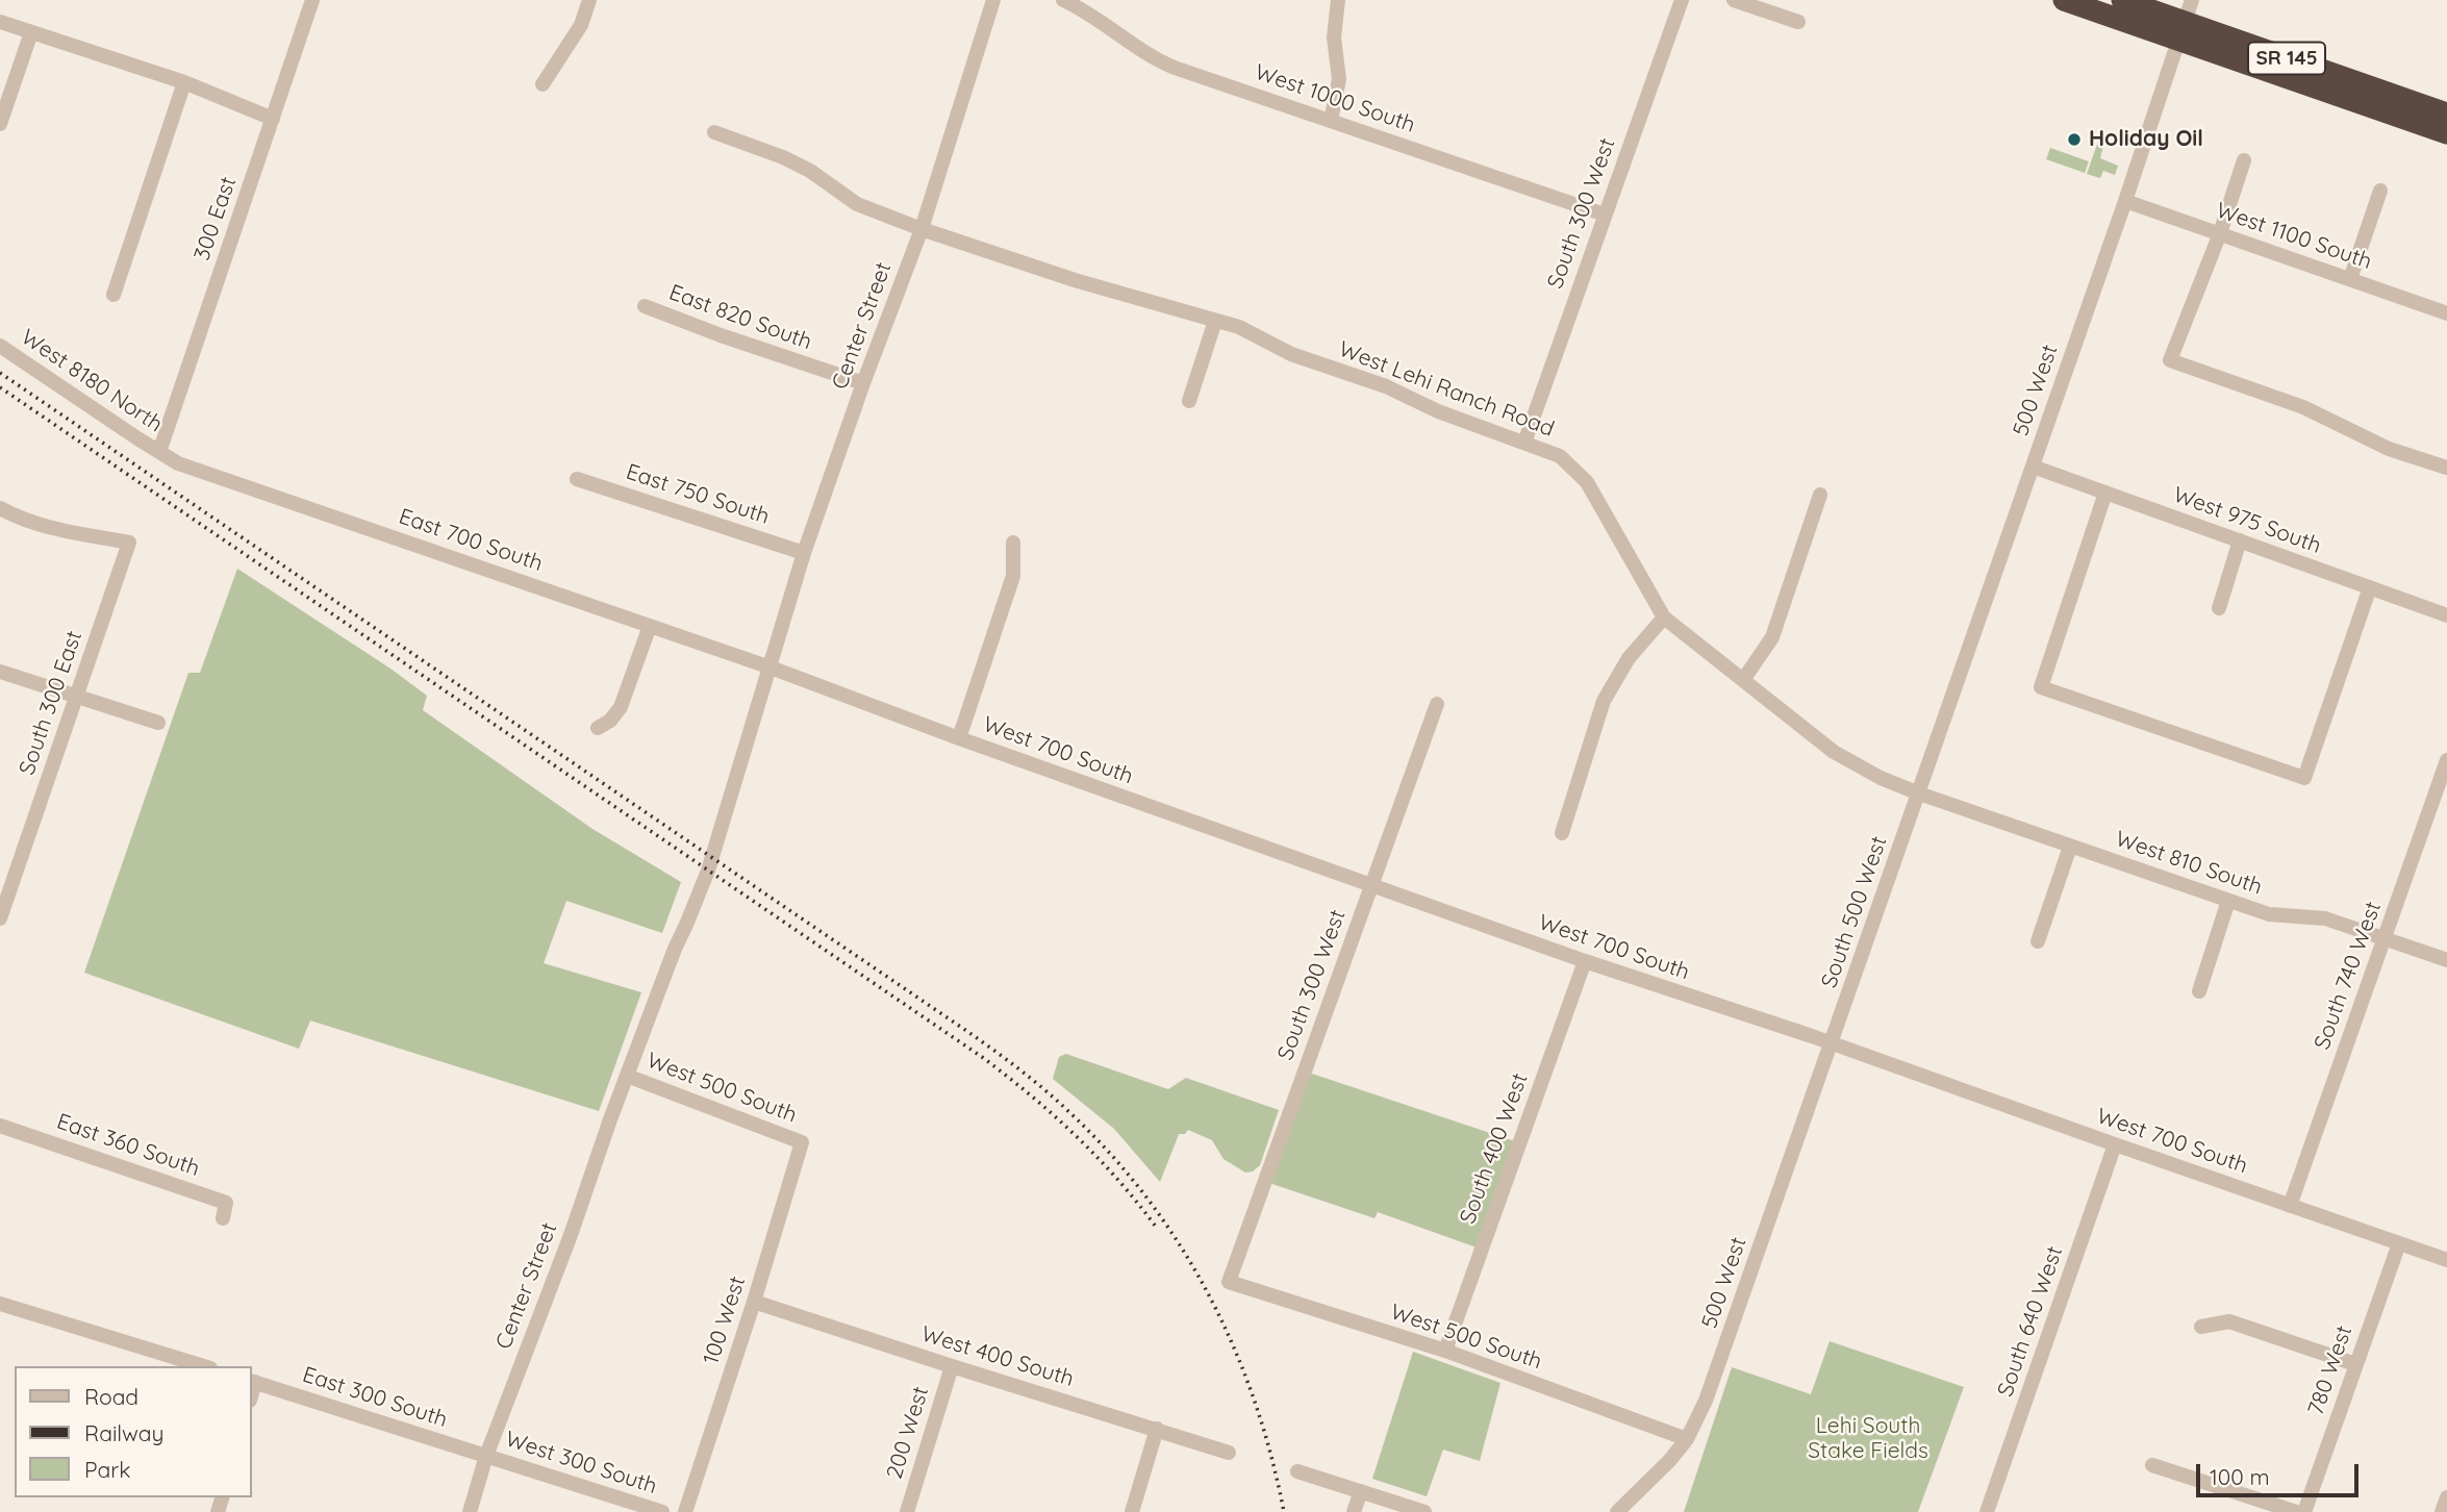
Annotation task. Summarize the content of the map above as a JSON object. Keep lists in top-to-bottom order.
{
  "streets": {
    "highway": ["SR 145"],
    "street": [
      "West 1000 South",
      "South 300 West",
      "300 East",
      "West 1100 South",
      "East 820 South",
      "Center Street",
      "West 8180 North",
      "West Lehi Ranch Road",
      "500 West",
      "East 750 South",
      "West 975 South",
      "East 700 South",
      "South 300 East",
      "West 700 South",
      "West 810 South",
      "South 500 West",
      "South 740 West",
      "West 500 South",
      "East 360 South",
      "South 400 West",
      "100 West",
      "South 640 West",
      "West 400 South",
      "780 West",
      "East 300 South",
      "200 West",
      "West 300 South"
    ]
  },
  "crossings": [
    ["SR 145", "500 West"],
    ["West 1000 South", "South 300 West"],
    ["South 300 West", "West Lehi Ranch Road"],
    ["South 300 West", "West 700 South"],
    ["South 300 West", "West 500 South"],
    ["300 East", "West 8180 North"],
    ["300 East", "East 700 South"],
    ["West 1100 South", "500 West"],
    ["East 820 South", "Center Street"],
    ["Center Street", "West Lehi Ranch Road"],
    ["Center Street", "East 750 South"],
    ["Center Street", "East 700 South"],
    ["Center Street", "West 700 South"],
    ["Center Street", "West 500 South"],
    ["Center Street", "East 300 South"],
    ["Center Street", "West 300 South"],
    ["West 8180 North", "East 700 South"],
    ["West Lehi Ranch Road", "500 West"],
    ["West Lehi Ranch Road", "West 810 South"],
    ["West Lehi Ranch Road", "South 500 West"],
    ["500 West", "West 975 South"],
    ["500 West", "West 700 South"],
    ["500 West", "West 810 South"],
    ["500 West", "South 500 West"],
    ["500 West", "West 500 South"],
    ["East 700 South", "West 700 South"],
    ["West 700 South", "South 500 West"],
    ["West 700 South", "South 740 West"],
    ["West 700 South", "South 400 West"],
    ["West 700 South", "South 640 West"],
    ["West 700 South", "780 West"],
    ["West 810 South", "South 500 West"],
    ["West 810 South", "South 740 West"],
    ["West 500 South", "South 400 West"],
    ["West 500 South", "100 West"],
    ["100 West", "West 400 South"],
    ["West 400 South", "200 West"],
    ["East 300 South", "West 300 South"]
  ],
  "parks": ["Lehi South Stake Fields"],
  "places": ["Holiday Oil"],
  "legend": ["Road", "Railway", "Park"],
  "scale_bar": "100 m"
}
